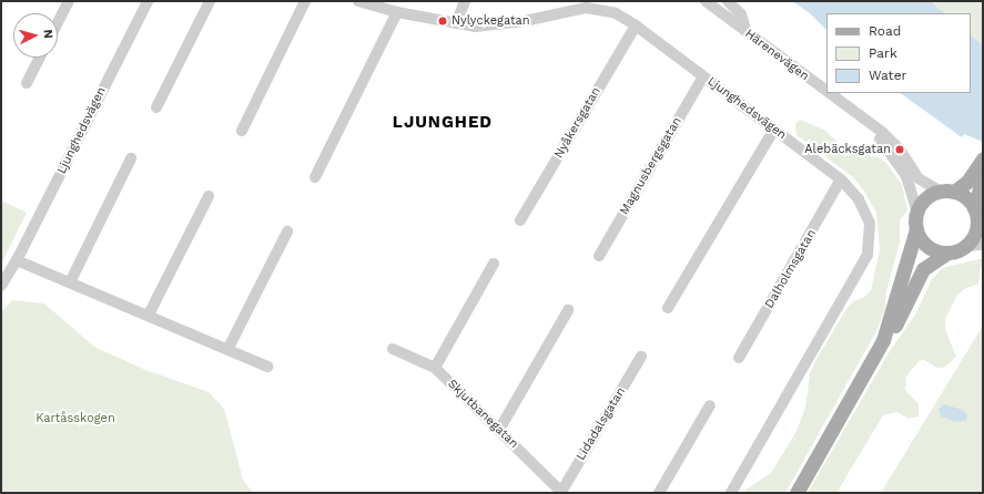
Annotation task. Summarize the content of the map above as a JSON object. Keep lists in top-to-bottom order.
{
  "streets": {
    "street": [
      "Härenevägen",
      "Ljunghedsvägen",
      "Nyåkersgatan",
      "Magnusbergsgatan",
      "Dalholmsgatan",
      "Skjutbanegatan",
      "Lidadalsgatan"
    ]
  },
  "crossings": [
    ["Ljunghedsvägen", "Nyåkersgatan"],
    ["Ljunghedsvägen", "Magnusbergsgatan"],
    ["Ljunghedsvägen", "Dalholmsgatan"],
    ["Skjutbanegatan", "Lidadalsgatan"]
  ],
  "districts": ["LJUNGHED"],
  "parks": ["Kartåsskogen"],
  "places": ["Nylyckegatan", "Alebäcksgatan"],
  "legend": ["Road", "Park", "Water"],
  "north": "right"
}
